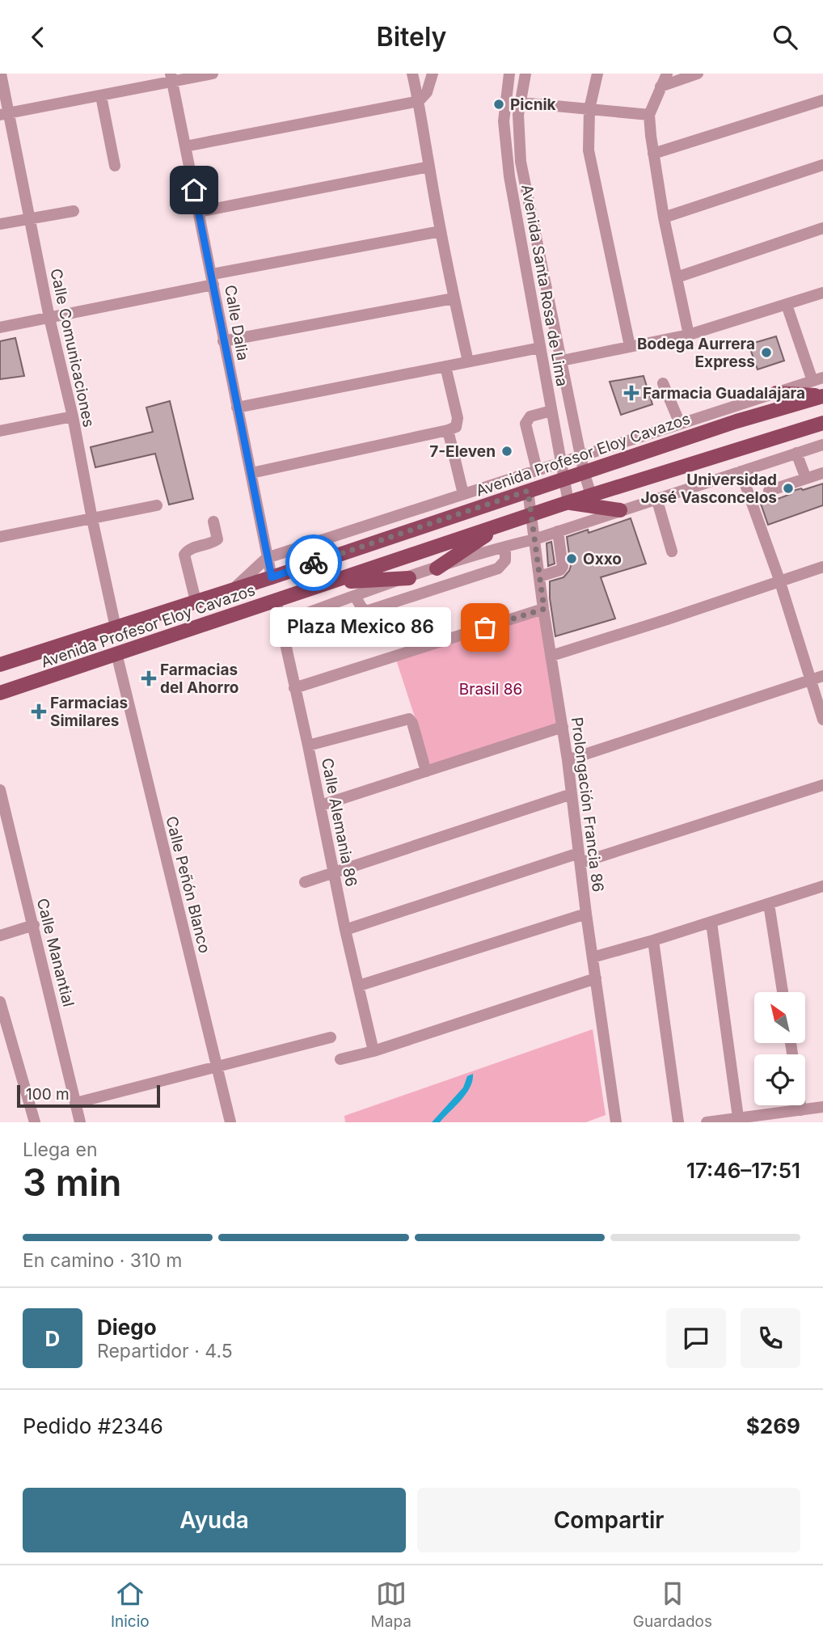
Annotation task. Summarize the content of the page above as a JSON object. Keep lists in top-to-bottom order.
{
  "streets": {
    "main road": ["Avenida Profesor Eloy Cavazos"],
    "street": [
      "Avenida Santa Rosa de Lima",
      "Calle Dalia",
      "Calle Comunicaciones",
      "Prolongación Francia 86",
      "Calle Alemania 86",
      "Calle Peñón Blanco",
      "Calle Manantial"
    ]
  },
  "crossings": [
    ["Avenida Santa Rosa de Lima", "Avenida Profesor Eloy Cavazos"],
    ["Calle Dalia", "Avenida Profesor Eloy Cavazos"],
    ["Calle Comunicaciones", "Avenida Profesor Eloy Cavazos"],
    ["Avenida Profesor Eloy Cavazos", "Prolongación Francia 86"],
    ["Avenida Profesor Eloy Cavazos", "Calle Alemania 86"],
    ["Avenida Profesor Eloy Cavazos", "Calle Peñón Blanco"]
  ],
  "parks": ["Brasil 86"],
  "places": {
    "other": [
      "Picnik",
      "Bodega Aurrera Express",
      "7-Eleven",
      "Universidad José Vasconcelos",
      "Oxxo",
      "Plaza Mexico 86"
    ],
    "health": ["Farmacia Guadalajara", "Farmacias del Ahorro", "Farmacias Similares"]
  },
  "scale_bar": "100 m",
  "north": "top left",
  "page": {
    "header": "Bitely",
    "bubble": "Plaza Mexico 86",
    "scale": "100 m",
    "heading": ["3 min", "Llega en", "17:46–17:51"],
    "panel": [
      "Diego",
      "Repartidor · 4.5",
      "Pedido #2346",
      "$269"
    ],
    "bar": "En camino · 310 m",
    "round": "D",
    "buttons": ["Ayuda", "Compartir"],
    "tabs": ["Inicio", "Mapa", "Guardados"]
  }
}
